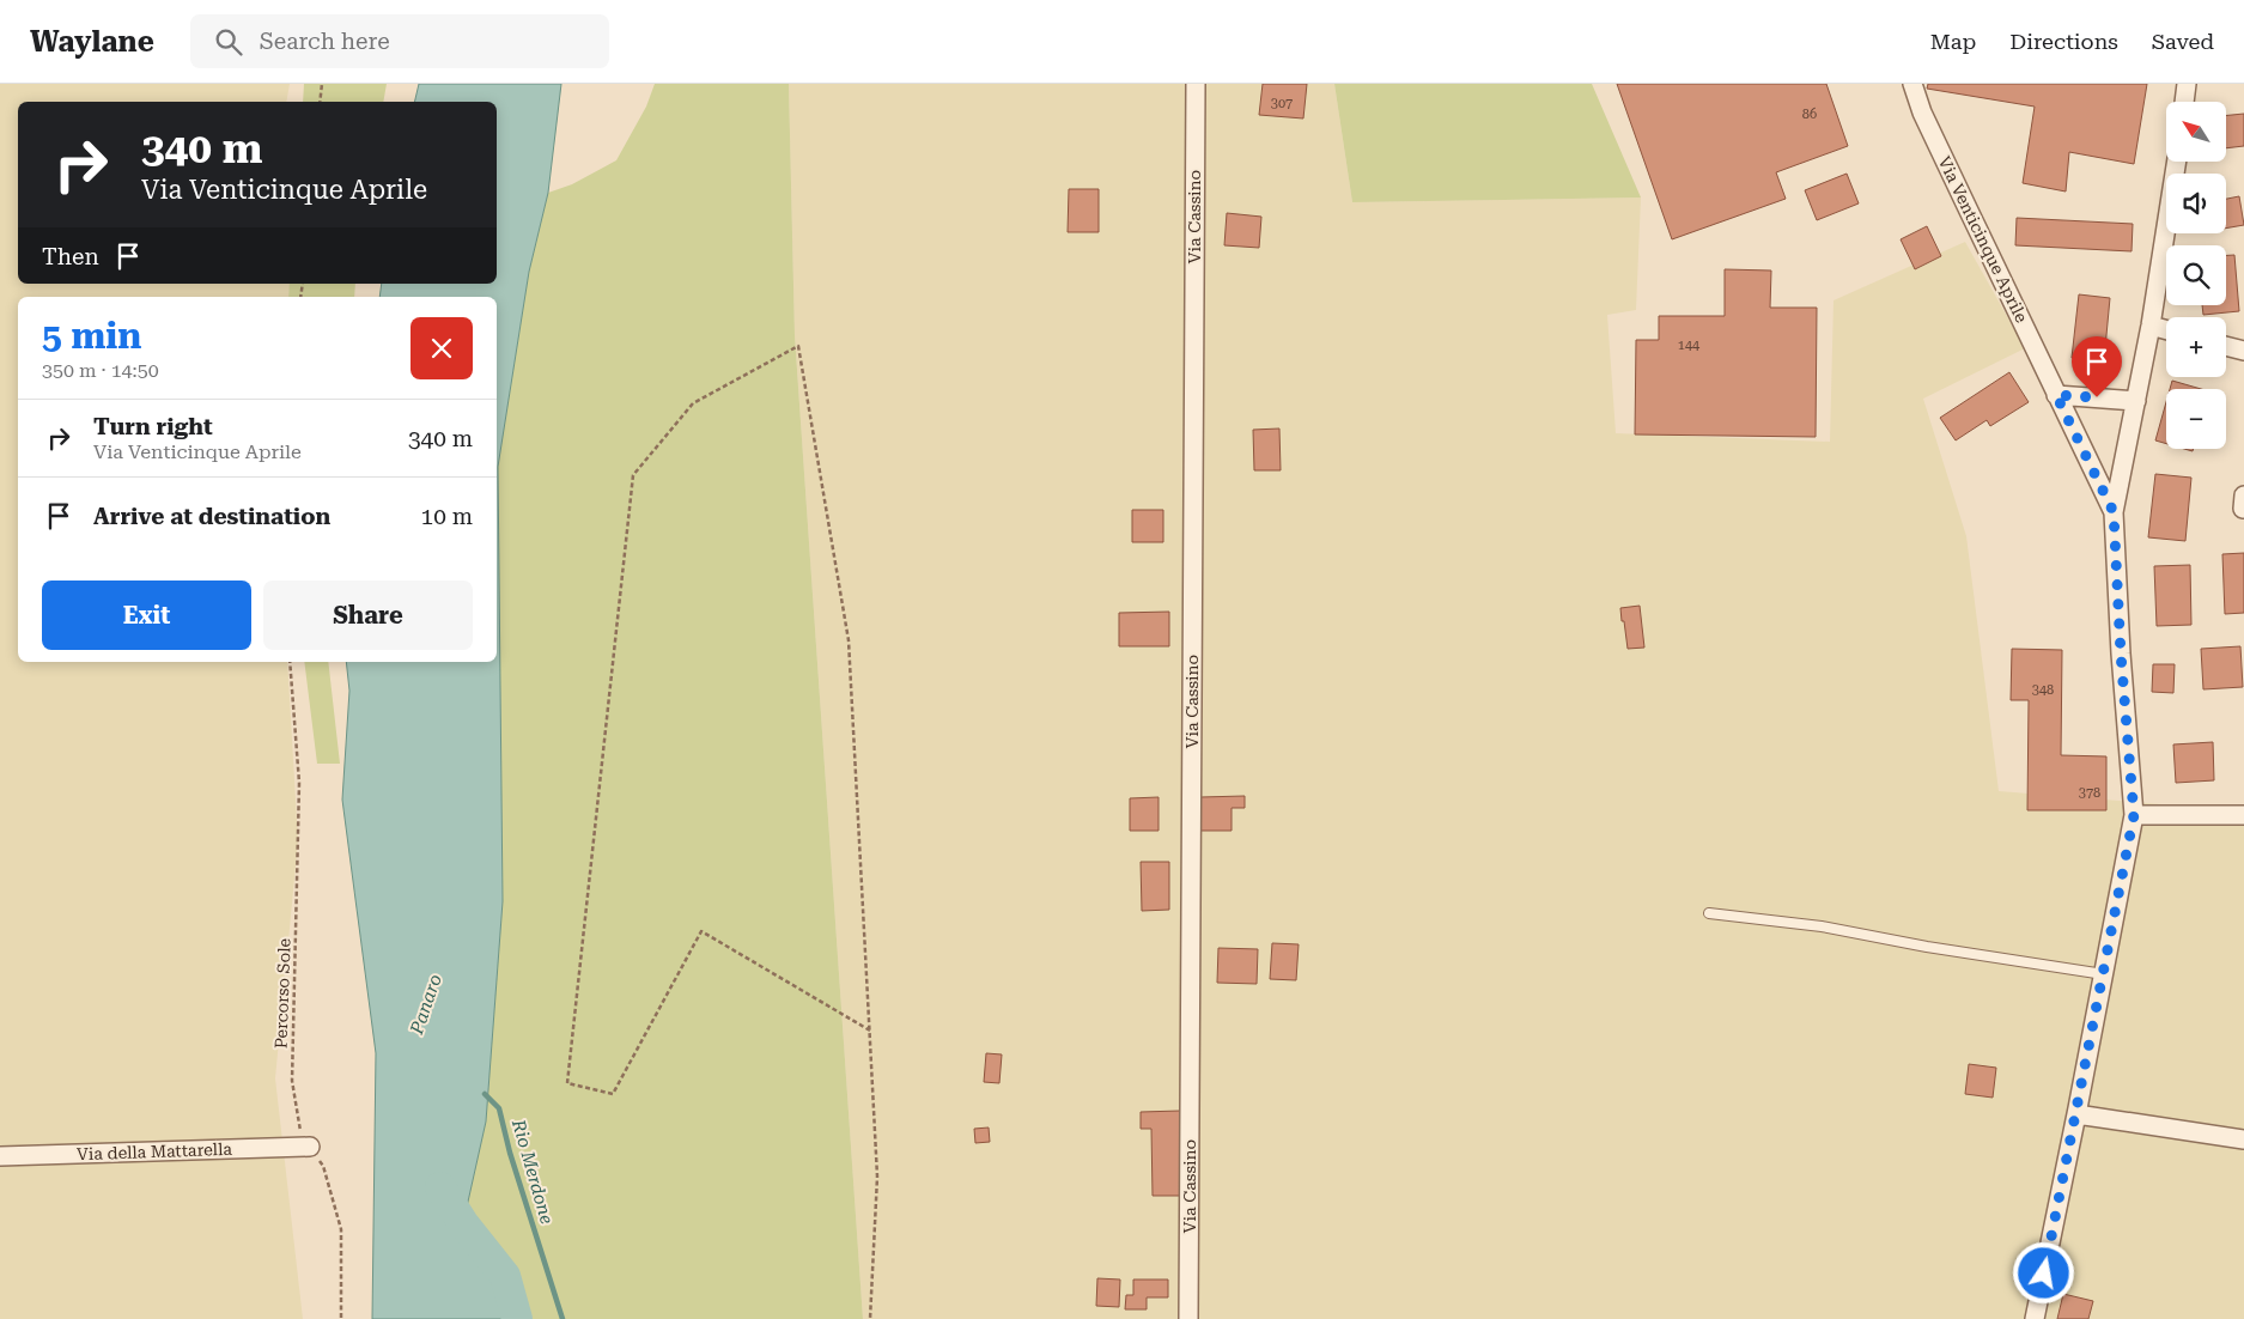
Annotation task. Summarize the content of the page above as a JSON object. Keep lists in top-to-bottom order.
{
  "streets": {
    "street": ["Via Cassino", "Via Venticinque Aprile", "Via della Mattarella"],
    "path": ["Percorso Sole"]
  },
  "crossings": [
    ["Percorso Sole", "Via della Mattarella"]
  ],
  "water": ["Panaro", "Rio Merdone"],
  "house_numbers": [
    "307",
    "86",
    "144",
    "348",
    "378"
  ],
  "north": "top left",
  "page": {
    "header": "Waylane",
    "search": "Search here",
    "nav": ["Map", "Directions", "Saved"],
    "map_buttons": ["+", "−"],
    "turn": ["340 m", "Via Venticinque Aprile"],
    "then": "Then",
    "heading": ["5 min", "350 m · 14:50"],
    "list": [
      {
        "name": "Turn right",
        "note": "Via Venticinque Aprile",
        "value": "340 m"
      },
      {
        "name": "Arrive at destination",
        "value": "10 m"
      }
    ],
    "buttons": ["Exit", "Share"]
  }
}
